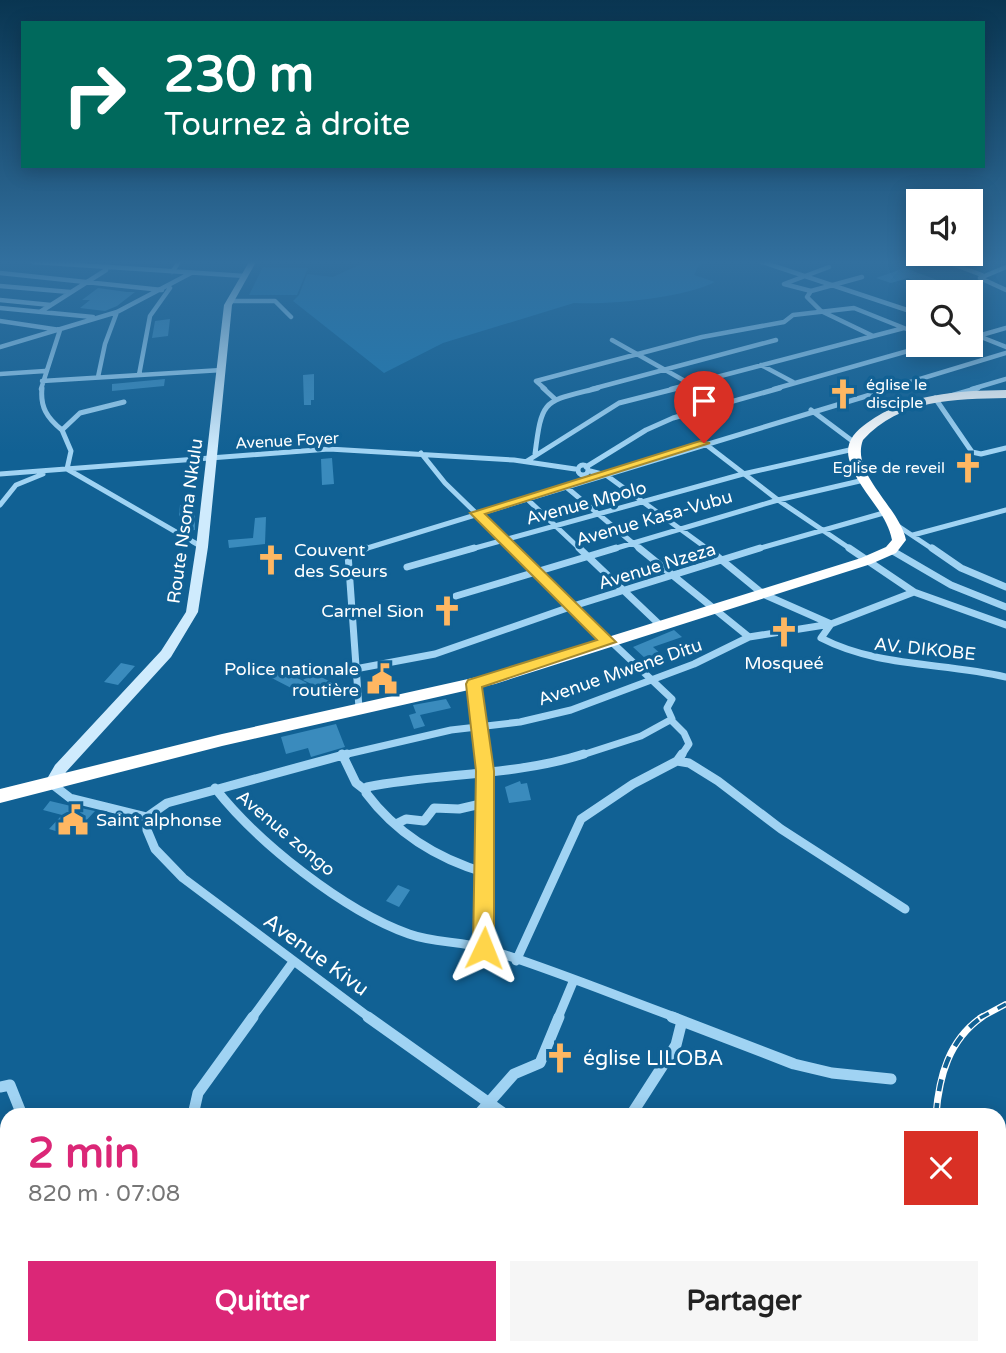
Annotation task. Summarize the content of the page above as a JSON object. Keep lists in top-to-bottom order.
{
  "streets": {
    "street": [
      "Avenue Foyer",
      "Avenue Mpolo",
      "Avenue Kasa-Vubu",
      "Route Nsona Nkulu",
      "Avenue Nzeza",
      "AV. DIKOBE",
      "Avenue Mwene Ditu",
      "Avenue zongo",
      "Avenue Kivu"
    ]
  },
  "crossings": [
    ["Avenue Foyer", "Route Nsona Nkulu"],
    ["AV. DIKOBE", "Avenue Mwene Ditu"],
    ["Avenue Mwene Ditu", "Avenue zongo"],
    ["Avenue Mwene Ditu", "Avenue Kivu"]
  ],
  "places": {
    "church": [
      "église le disciple",
      "Eglise de reveil",
      "Couvent des Soeurs",
      "Carmel Sion",
      "Mosqueé",
      "église LILOBA"
    ],
    "public building": ["Police nationale routière", "Saint alphonse"]
  },
  "page": {
    "turn": ["230 m", "Tournez à droite"],
    "heading": ["2 min", "820 m · 07:08"],
    "buttons": ["Quitter", "Partager"]
  }
}
